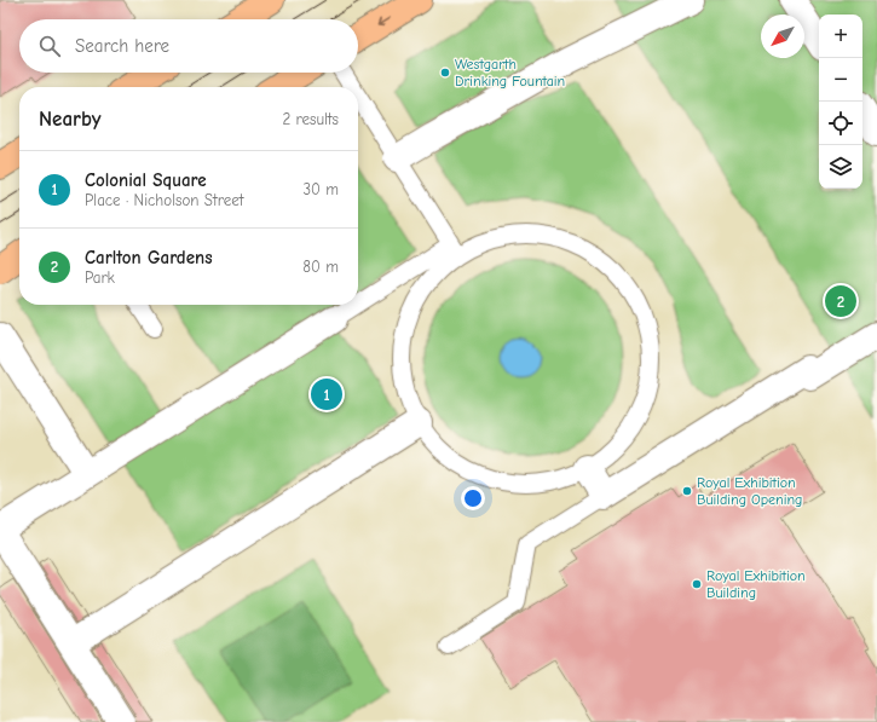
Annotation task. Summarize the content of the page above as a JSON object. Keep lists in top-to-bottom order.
{
  "places": ["Westgarth Drinking Fountain", "Royal Exhibition Building Opening", "Royal Exhibition Building"],
  "north": "bottom left",
  "page": {
    "map_buttons": ["+", "−"],
    "search": "Search here",
    "heading": ["Nearby", "2 results"],
    "list": [
      {
        "mark": "1",
        "name": "Colonial Square",
        "note": "Place · Nicholson Street",
        "value": "30 m"
      },
      {
        "mark": "2",
        "name": "Carlton Gardens",
        "note": "Park",
        "value": "80 m"
      }
    ],
    "pins": ["2", "1"]
  }
}
